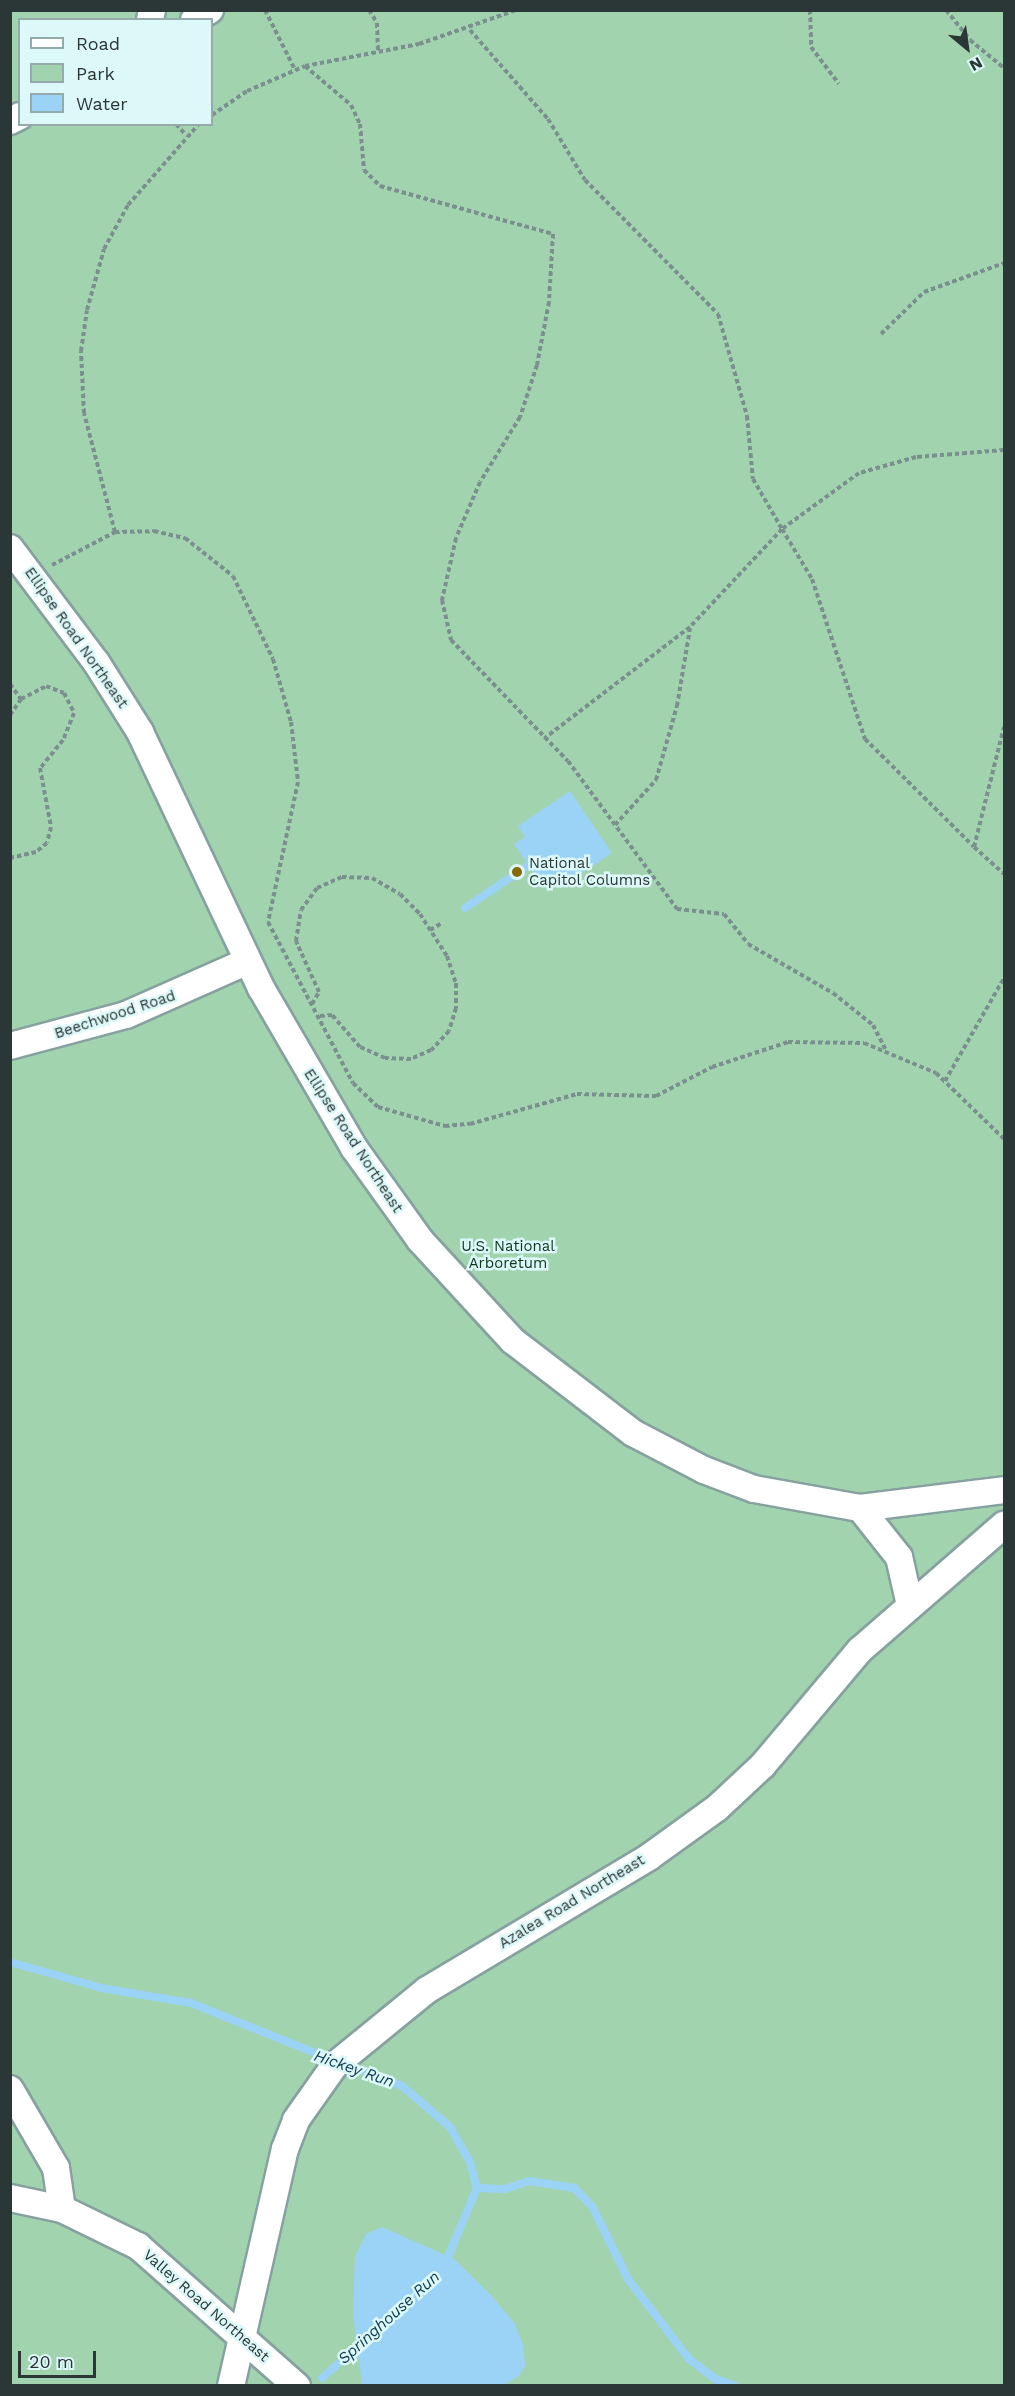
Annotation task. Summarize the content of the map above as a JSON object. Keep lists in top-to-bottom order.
{
  "streets": {
    "street": [
      "Ellipse Road Northeast",
      "Beechwood Road",
      "Azalea Road Northeast",
      "Valley Road Northeast"
    ]
  },
  "crossings": [
    ["Ellipse Road Northeast", "Beechwood Road"],
    ["Azalea Road Northeast", "Valley Road Northeast"]
  ],
  "water": ["Hickey Run", "Springhouse Run"],
  "parks": ["U.S. National Arboretum"],
  "places": ["National Capitol Columns"],
  "legend": ["Road", "Park", "Water"],
  "scale_bar": "20 m",
  "north": "bottom right"
}
